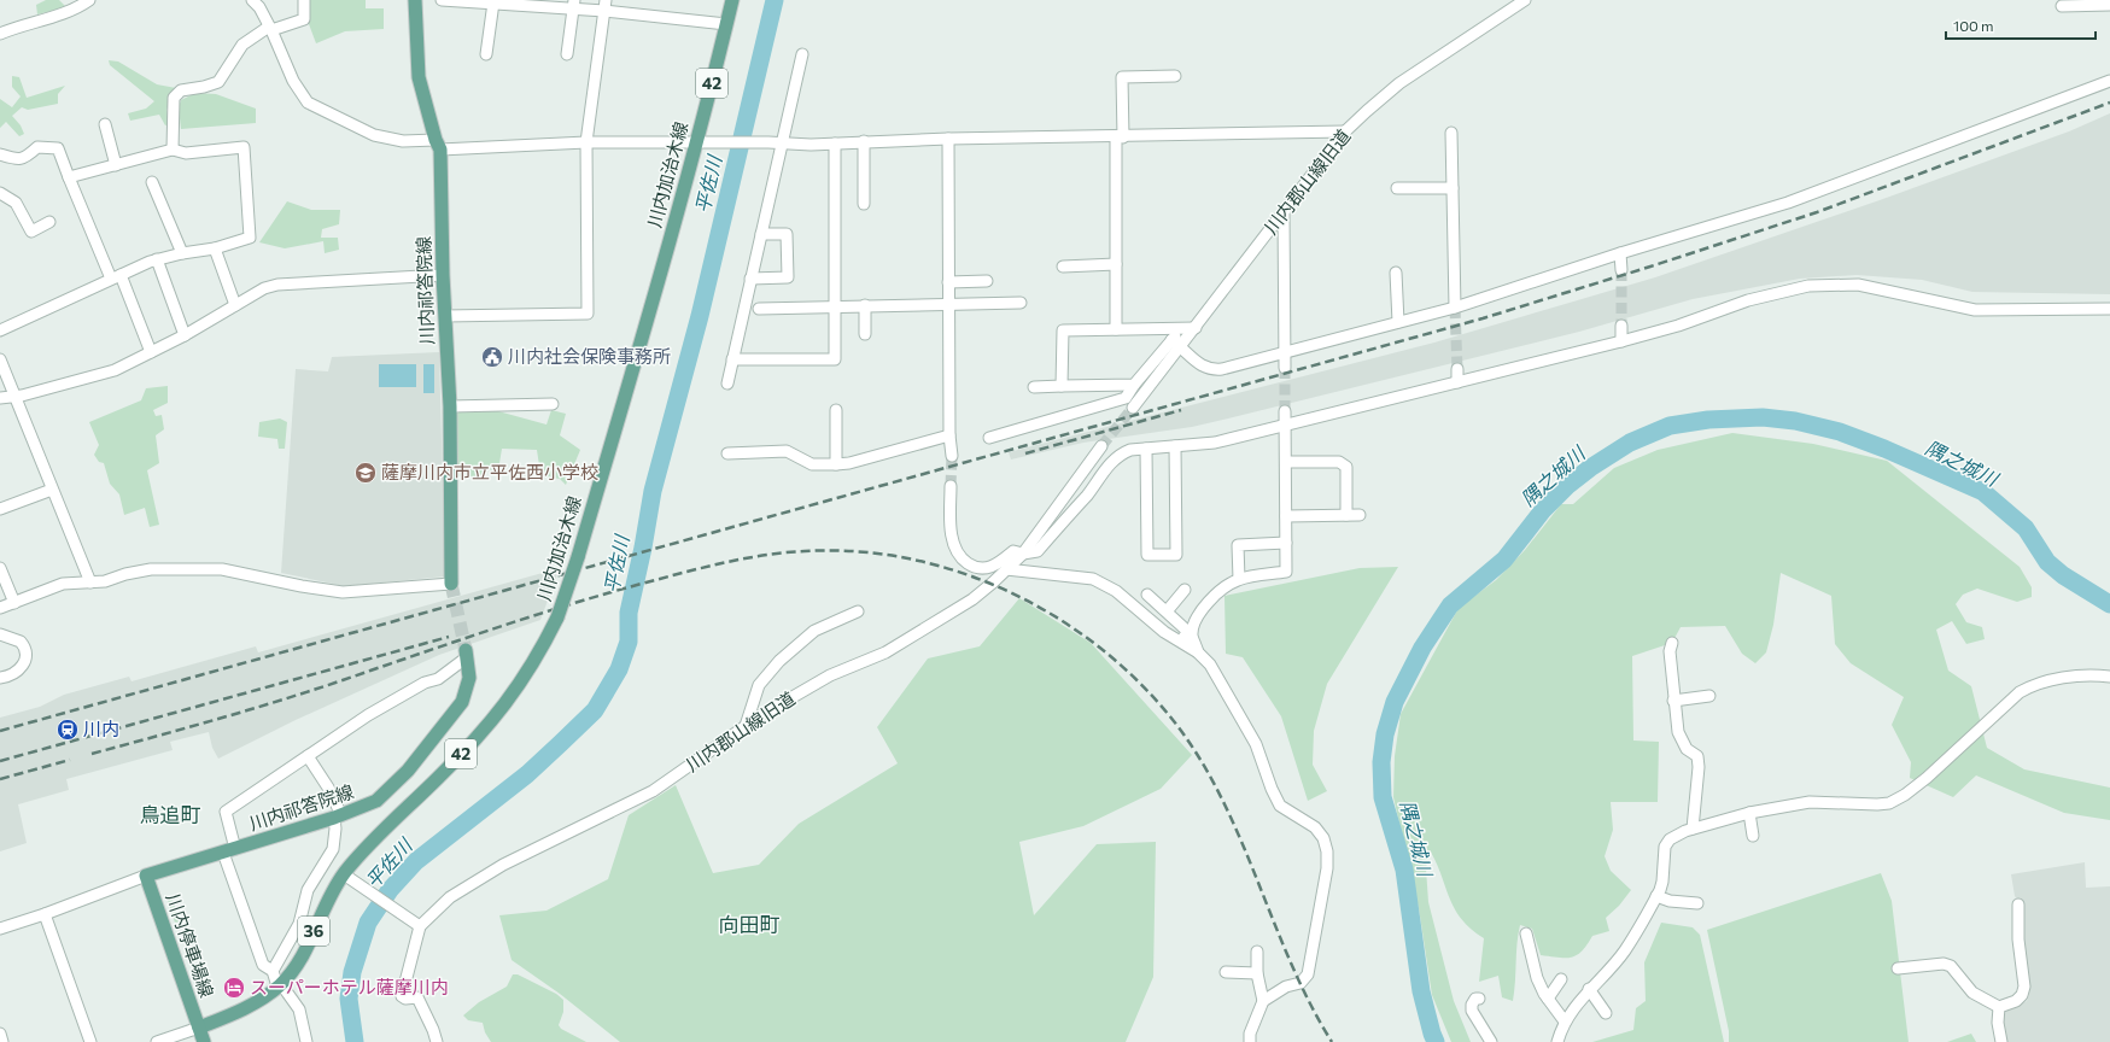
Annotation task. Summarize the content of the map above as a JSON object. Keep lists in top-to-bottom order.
{
  "streets": {
    "main road": [
      "42",
      "川内加治木線",
      "川内祁答院線",
      "36",
      "川内停車場線"
    ],
    "street": ["川内郡山線旧道"]
  },
  "crossings": [
    ["川内加治木線", "36"],
    ["川内祁答院線", "川内停車場線"],
    ["36", "川内停車場線"]
  ],
  "districts": ["鳥追町", "向田町"],
  "water": ["平佐川", "隅之城川"],
  "places": {
    "public building": ["川内社会保険事務所"],
    "school or university": ["薩摩川内市立平佐西小学校"],
    "station": ["川内"],
    "hotel": ["スーパーホテル薩摩川内"]
  },
  "scale_bar": "100 m"
}
